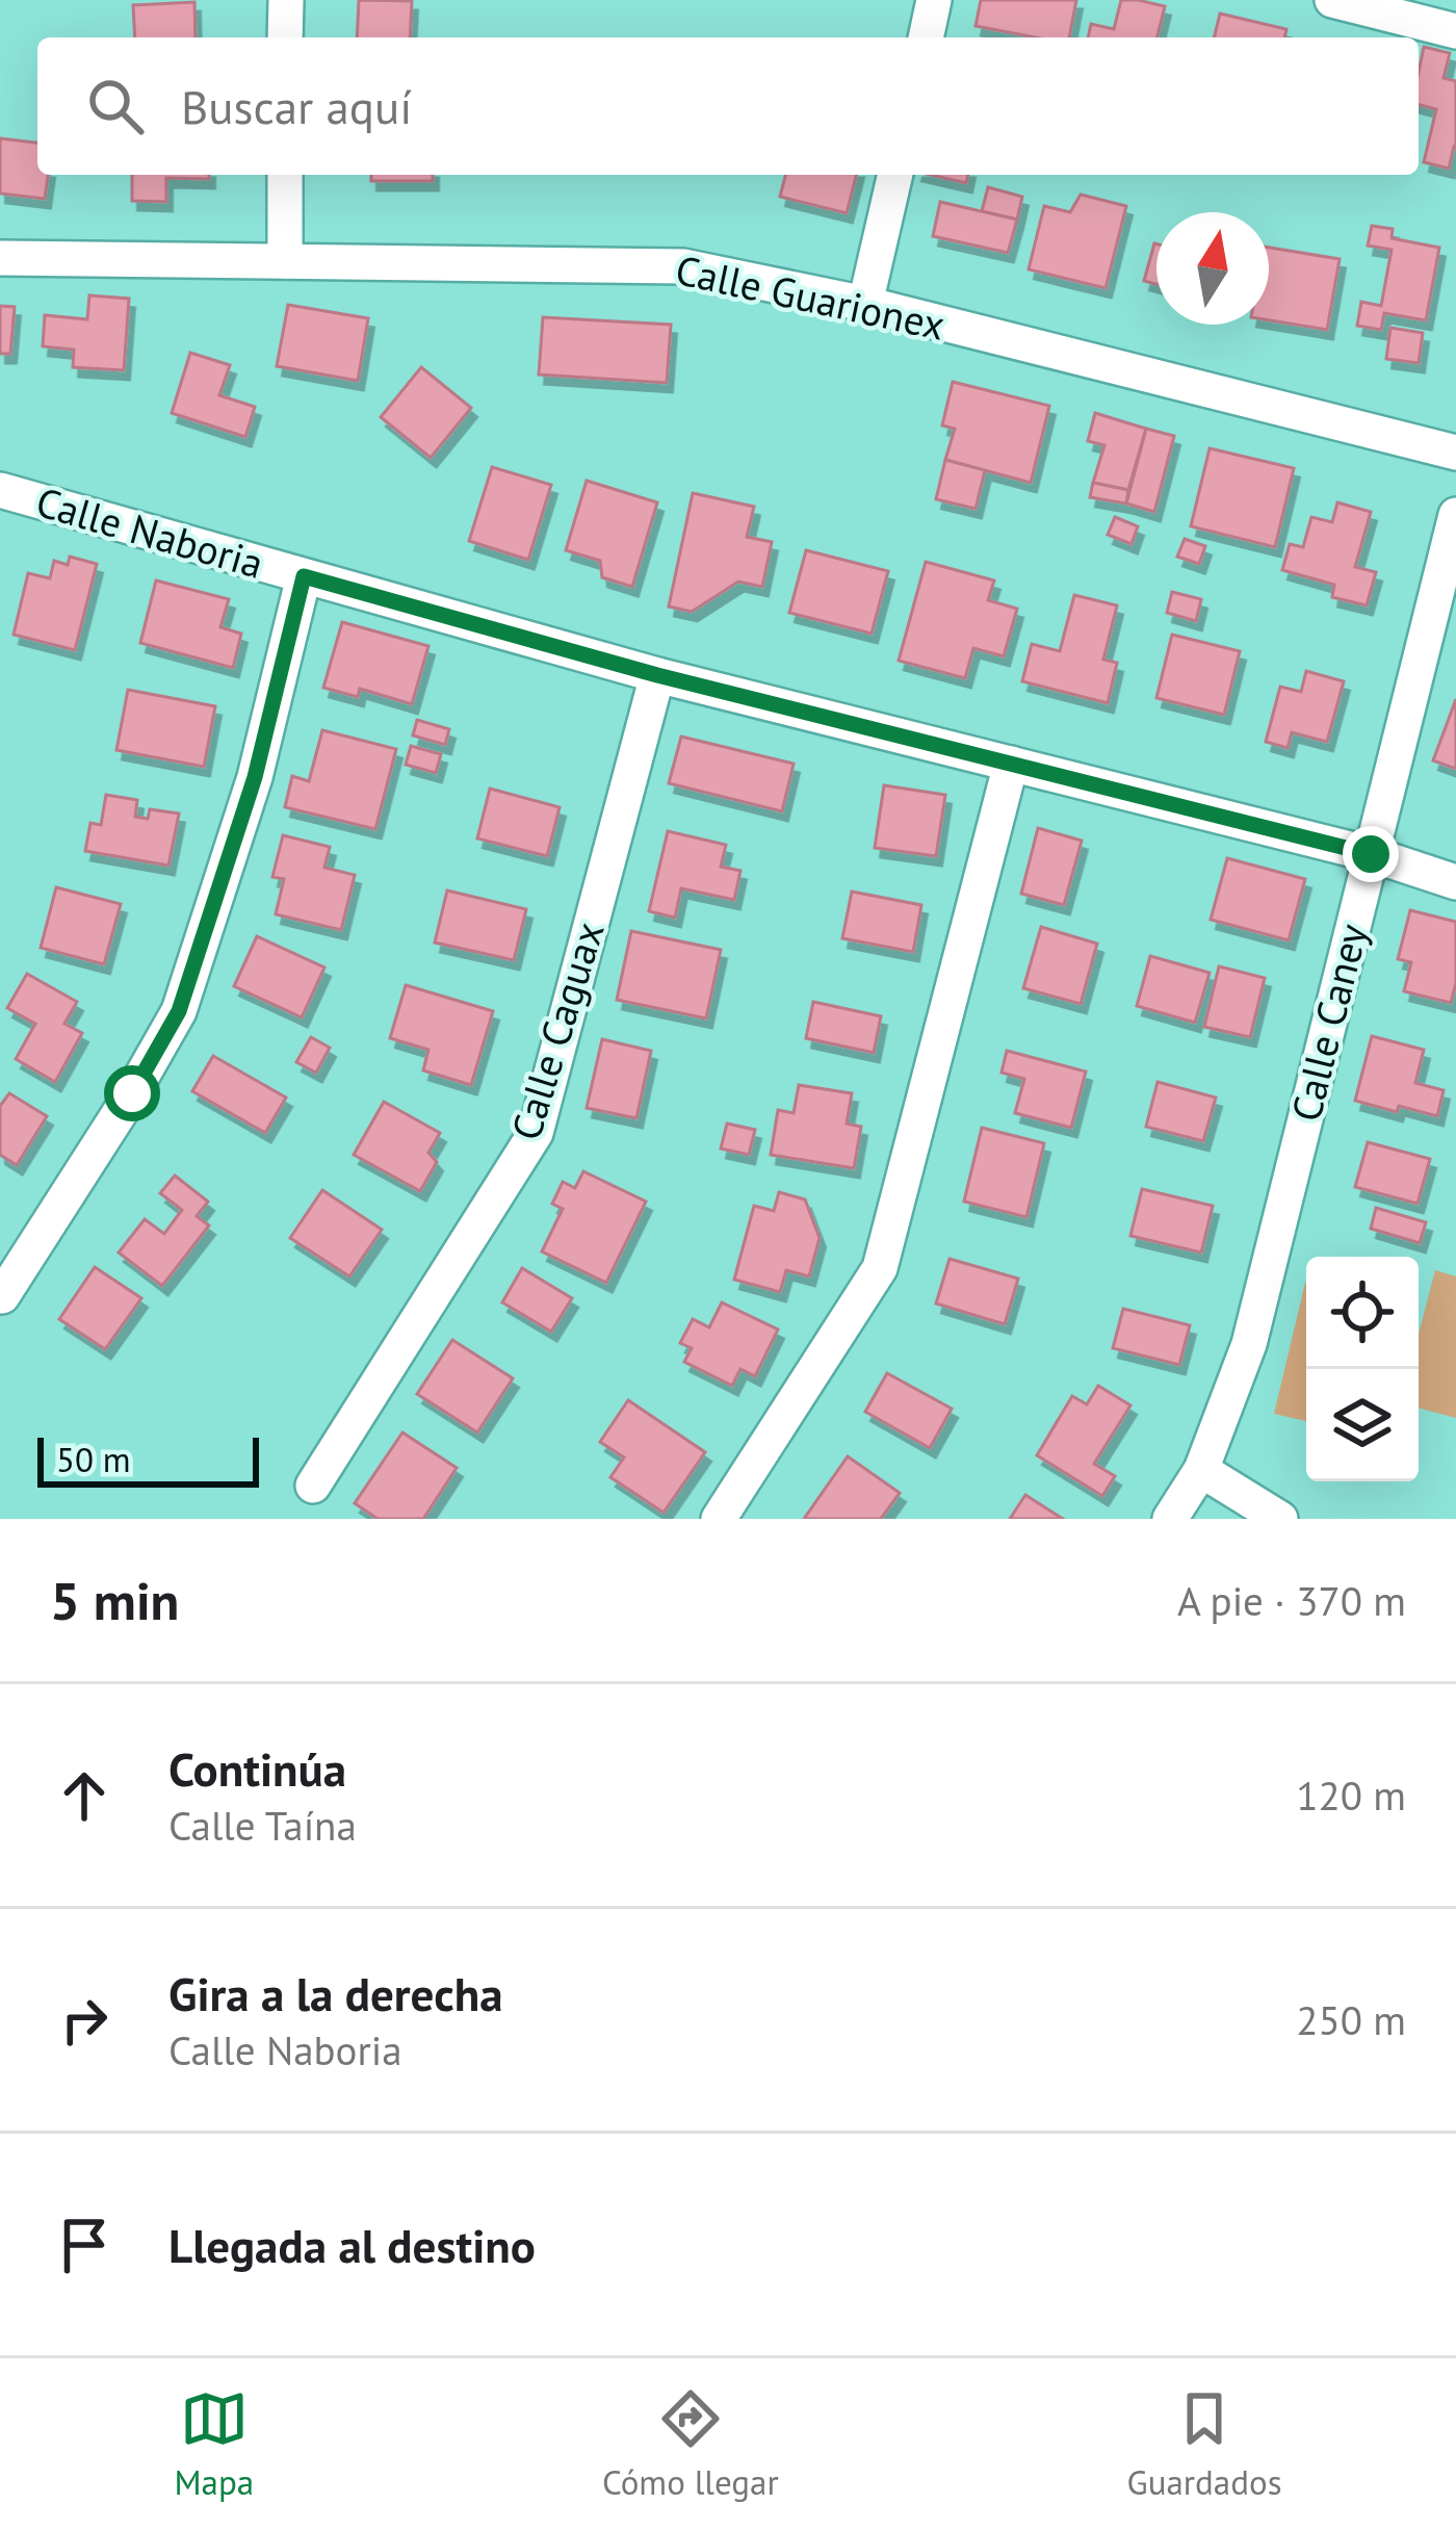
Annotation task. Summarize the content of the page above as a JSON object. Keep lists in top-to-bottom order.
{
  "streets": {
    "street": [
      "Calle Guarionex",
      "Calle Naboria",
      "Calle Caney",
      "Calle Caguax"
    ]
  },
  "crossings": [
    ["Calle Naboria", "Calle Caney"],
    ["Calle Naboria", "Calle Caguax"]
  ],
  "scale_bar": "50 m",
  "north": "top",
  "page": {
    "search": "Buscar aquí",
    "scale": "50 m",
    "heading": ["5 min", "A pie · 370 m"],
    "list": [
      ["Continúa", "Calle Taína", "120 m"],
      ["Gira a la derecha", "Calle Naboria", "250 m"],
      "Llegada al destino"
    ],
    "nav": ["Mapa", "Cómo llegar", "Guardados"]
  }
}
